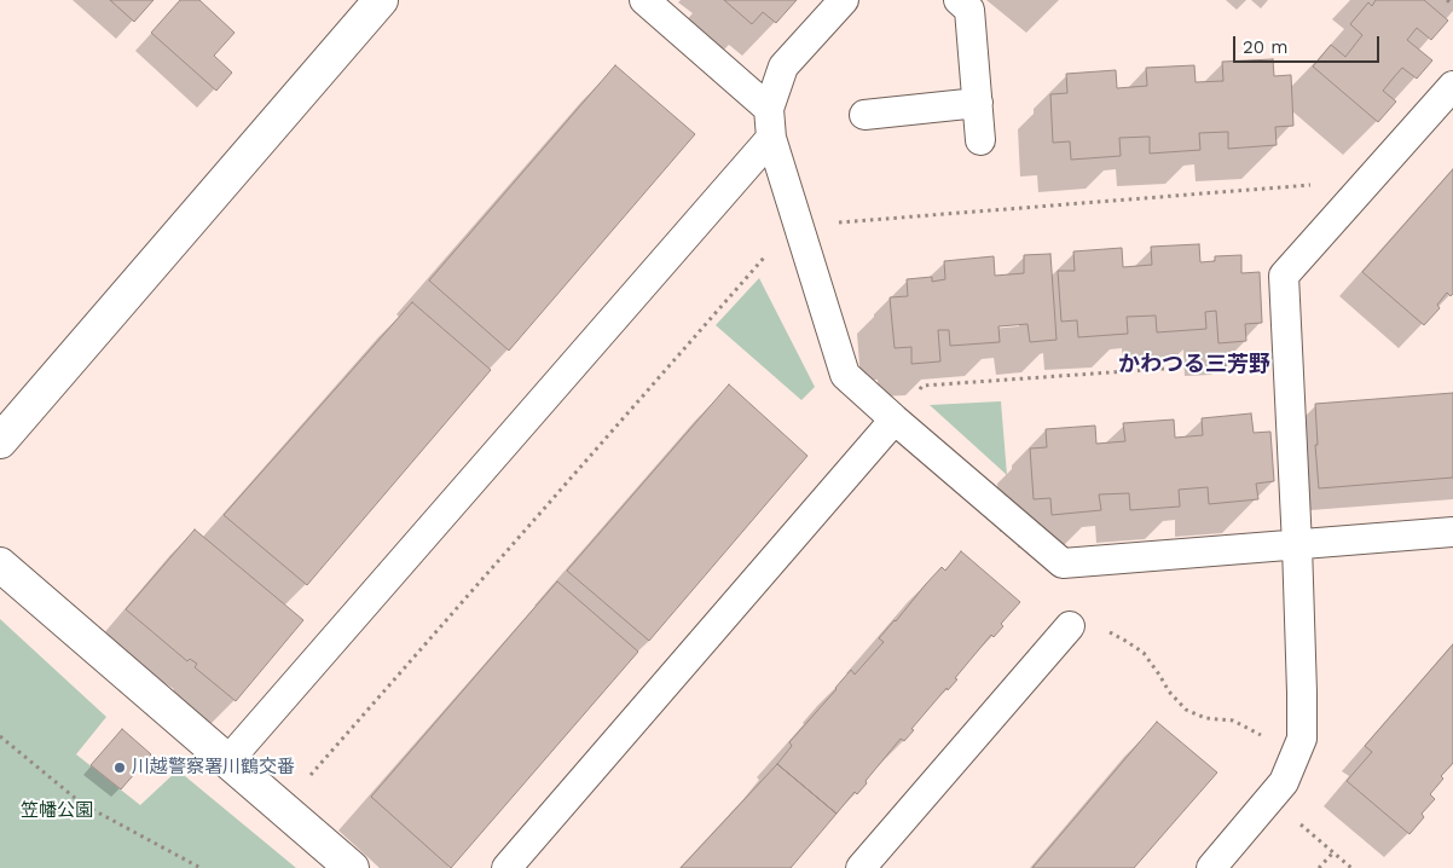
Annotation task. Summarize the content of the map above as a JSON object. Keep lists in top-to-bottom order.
{
  "districts": ["かわつる三芳野"],
  "parks": ["笠幡公園"],
  "places": ["川越警察署川鶴交番"],
  "scale_bar": "20 m"
}
